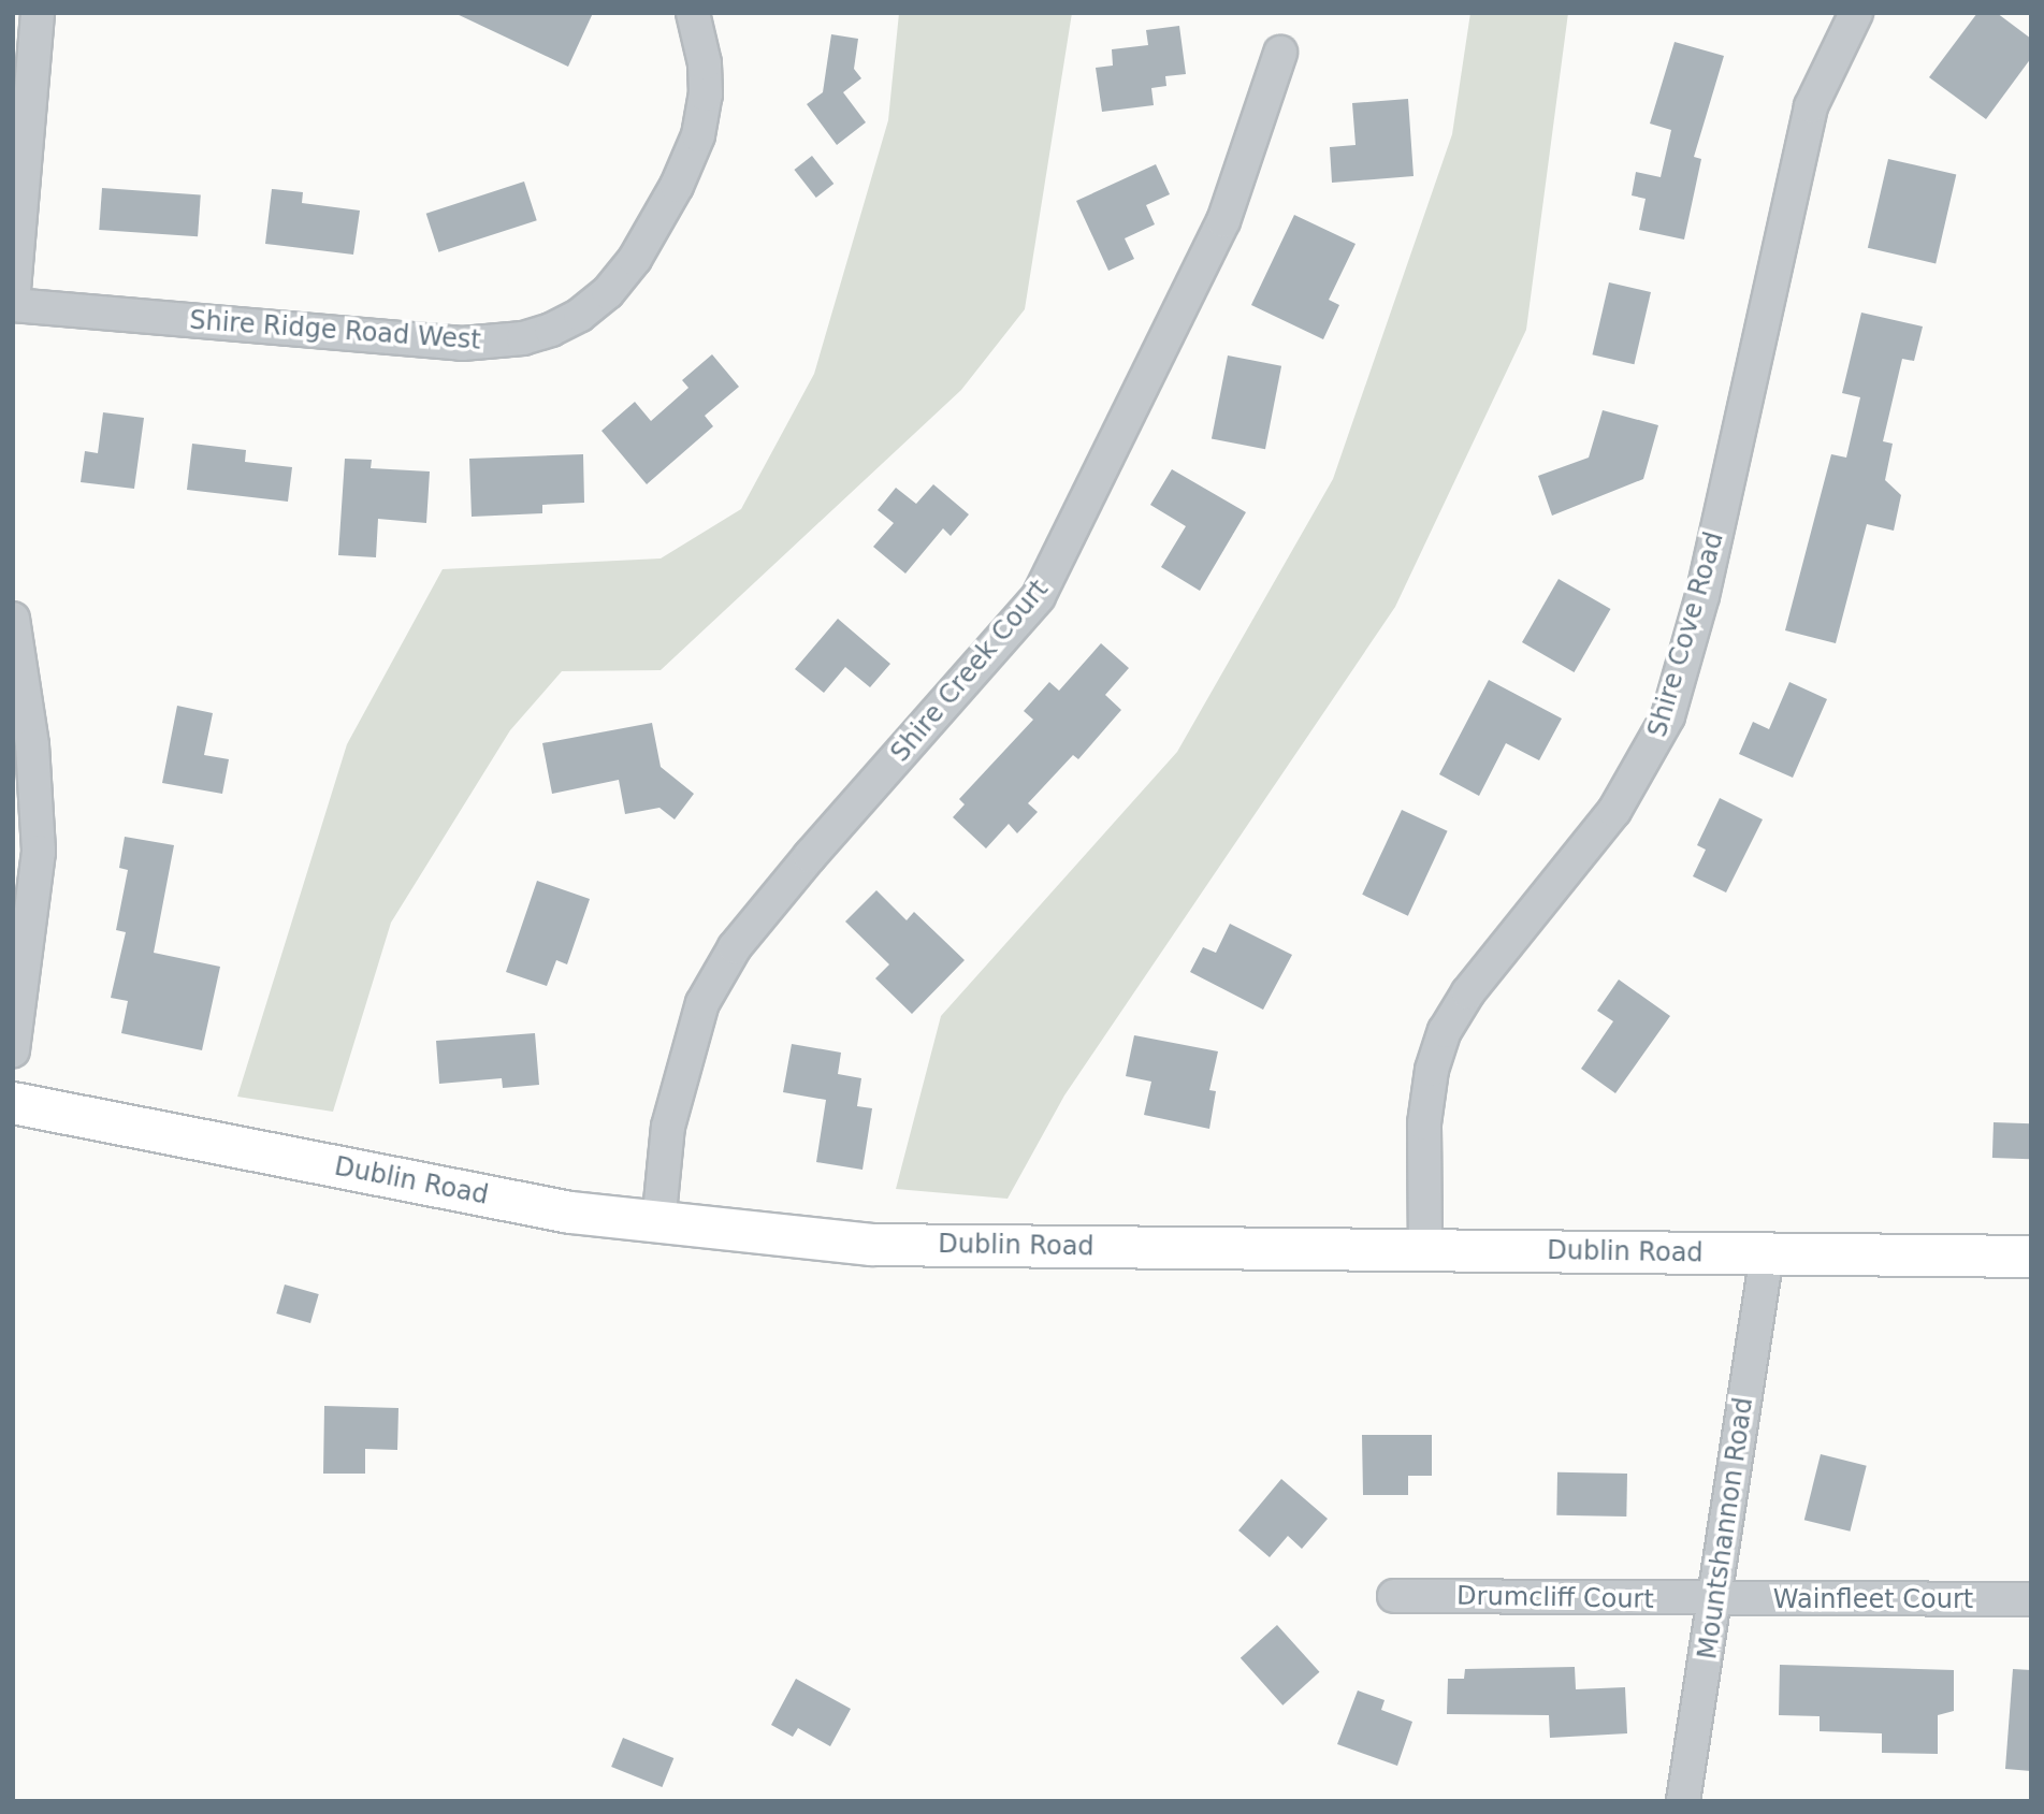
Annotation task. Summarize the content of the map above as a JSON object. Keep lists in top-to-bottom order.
{
  "streets": {
    "main road": ["Dublin Road"],
    "street": [
      "Shire Ridge Road West",
      "Shire Cove Road",
      "Shire Creek Court",
      "Mountshannon Road",
      "Drumcliff Court",
      "Wainfleet Court"
    ]
  },
  "crossings": [
    ["Shire Cove Road", "Dublin Road"],
    ["Shire Creek Court", "Dublin Road"],
    ["Dublin Road", "Mountshannon Road"],
    ["Mountshannon Road", "Drumcliff Court"],
    ["Mountshannon Road", "Wainfleet Court"],
    ["Drumcliff Court", "Wainfleet Court"]
  ]
}
